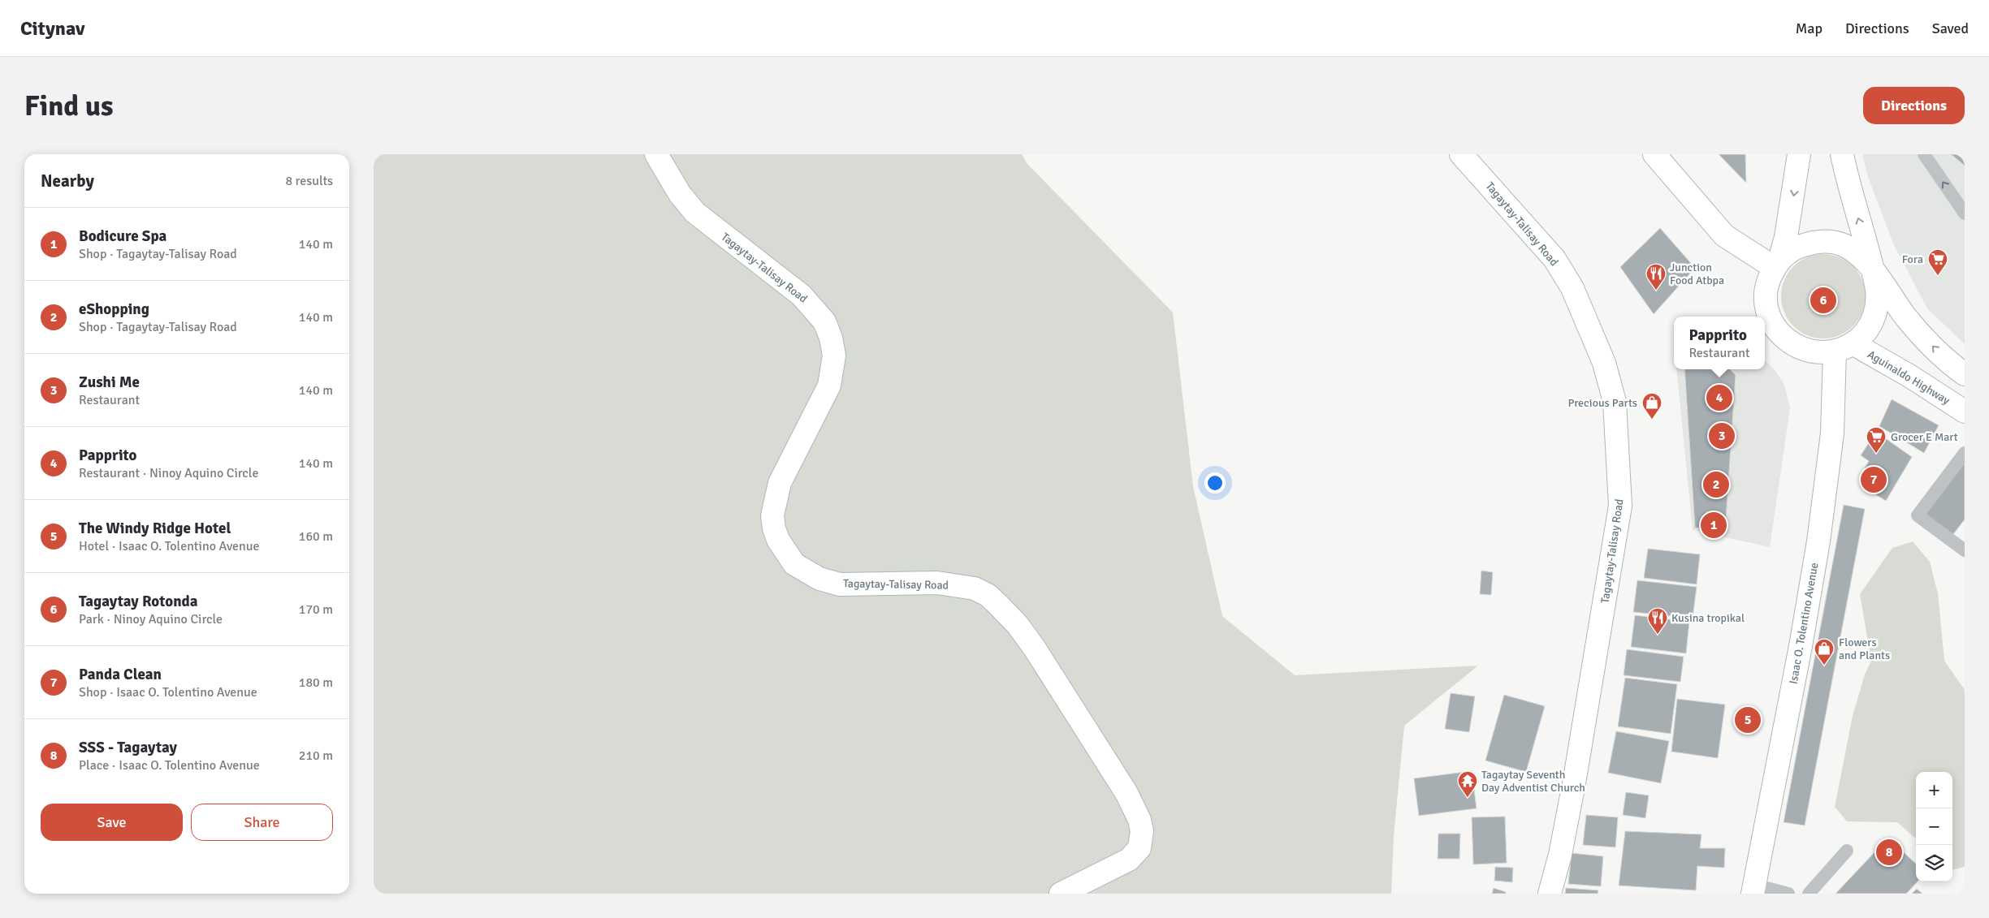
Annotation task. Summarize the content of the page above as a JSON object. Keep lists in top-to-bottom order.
{
  "streets": {
    "main road": ["Tagaytay-Talisay Road", "Aguinaldo Highway", "Isaac O. Tolentino Avenue"]
  },
  "crossings": [
    ["Aguinaldo Highway", "Isaac O. Tolentino Avenue"]
  ],
  "places": {
    "supermarket": ["Fora", "Grocer E Mart"],
    "restaurant": ["Junction Food Atbpa", "Kusina tropikal"],
    "shop": ["Precious Parts", "Flowers and Plants"],
    "temple": ["Tagaytay Seventh Day Adventist Church"]
  },
  "page": {
    "header": "Citynav",
    "nav": ["Map", "Directions", "Saved"],
    "buttons": [
      "Directions",
      ["Save", "Share"]
    ],
    "title": "Find us",
    "heading": ["Nearby", "8 results"],
    "list": [
      {
        "mark": "1",
        "name": "Bodicure Spa",
        "note": "Shop · Tagaytay-Talisay Road",
        "value": "140 m"
      },
      {
        "mark": "2",
        "name": "eShopping",
        "note": "Shop · Tagaytay-Talisay Road",
        "value": "140 m"
      },
      {
        "mark": "3",
        "name": "Zushi Me",
        "note": "Restaurant",
        "value": "140 m"
      },
      {
        "mark": "4",
        "name": "Papprito",
        "note": "Restaurant · Ninoy Aquino Circle",
        "value": "140 m"
      },
      {
        "mark": "5",
        "name": "The Windy Ridge Hotel",
        "note": "Hotel · Isaac O. Tolentino Avenue",
        "value": "160 m"
      },
      {
        "mark": "6",
        "name": "Tagaytay Rotonda",
        "note": "Park · Ninoy Aquino Circle",
        "value": "170 m"
      },
      {
        "mark": "7",
        "name": "Panda Clean",
        "note": "Shop · Isaac O. Tolentino Avenue",
        "value": "180 m"
      },
      {
        "mark": "8",
        "name": "SSS - Tagaytay",
        "note": "Place · Isaac O. Tolentino Avenue",
        "value": "210 m"
      }
    ],
    "pins": [
      "6",
      "4",
      "3",
      "7",
      "2",
      "1",
      "5",
      "8"
    ],
    "popup": ["Papprito", "Restaurant"],
    "map_buttons": ["+", "−"]
  }
}
